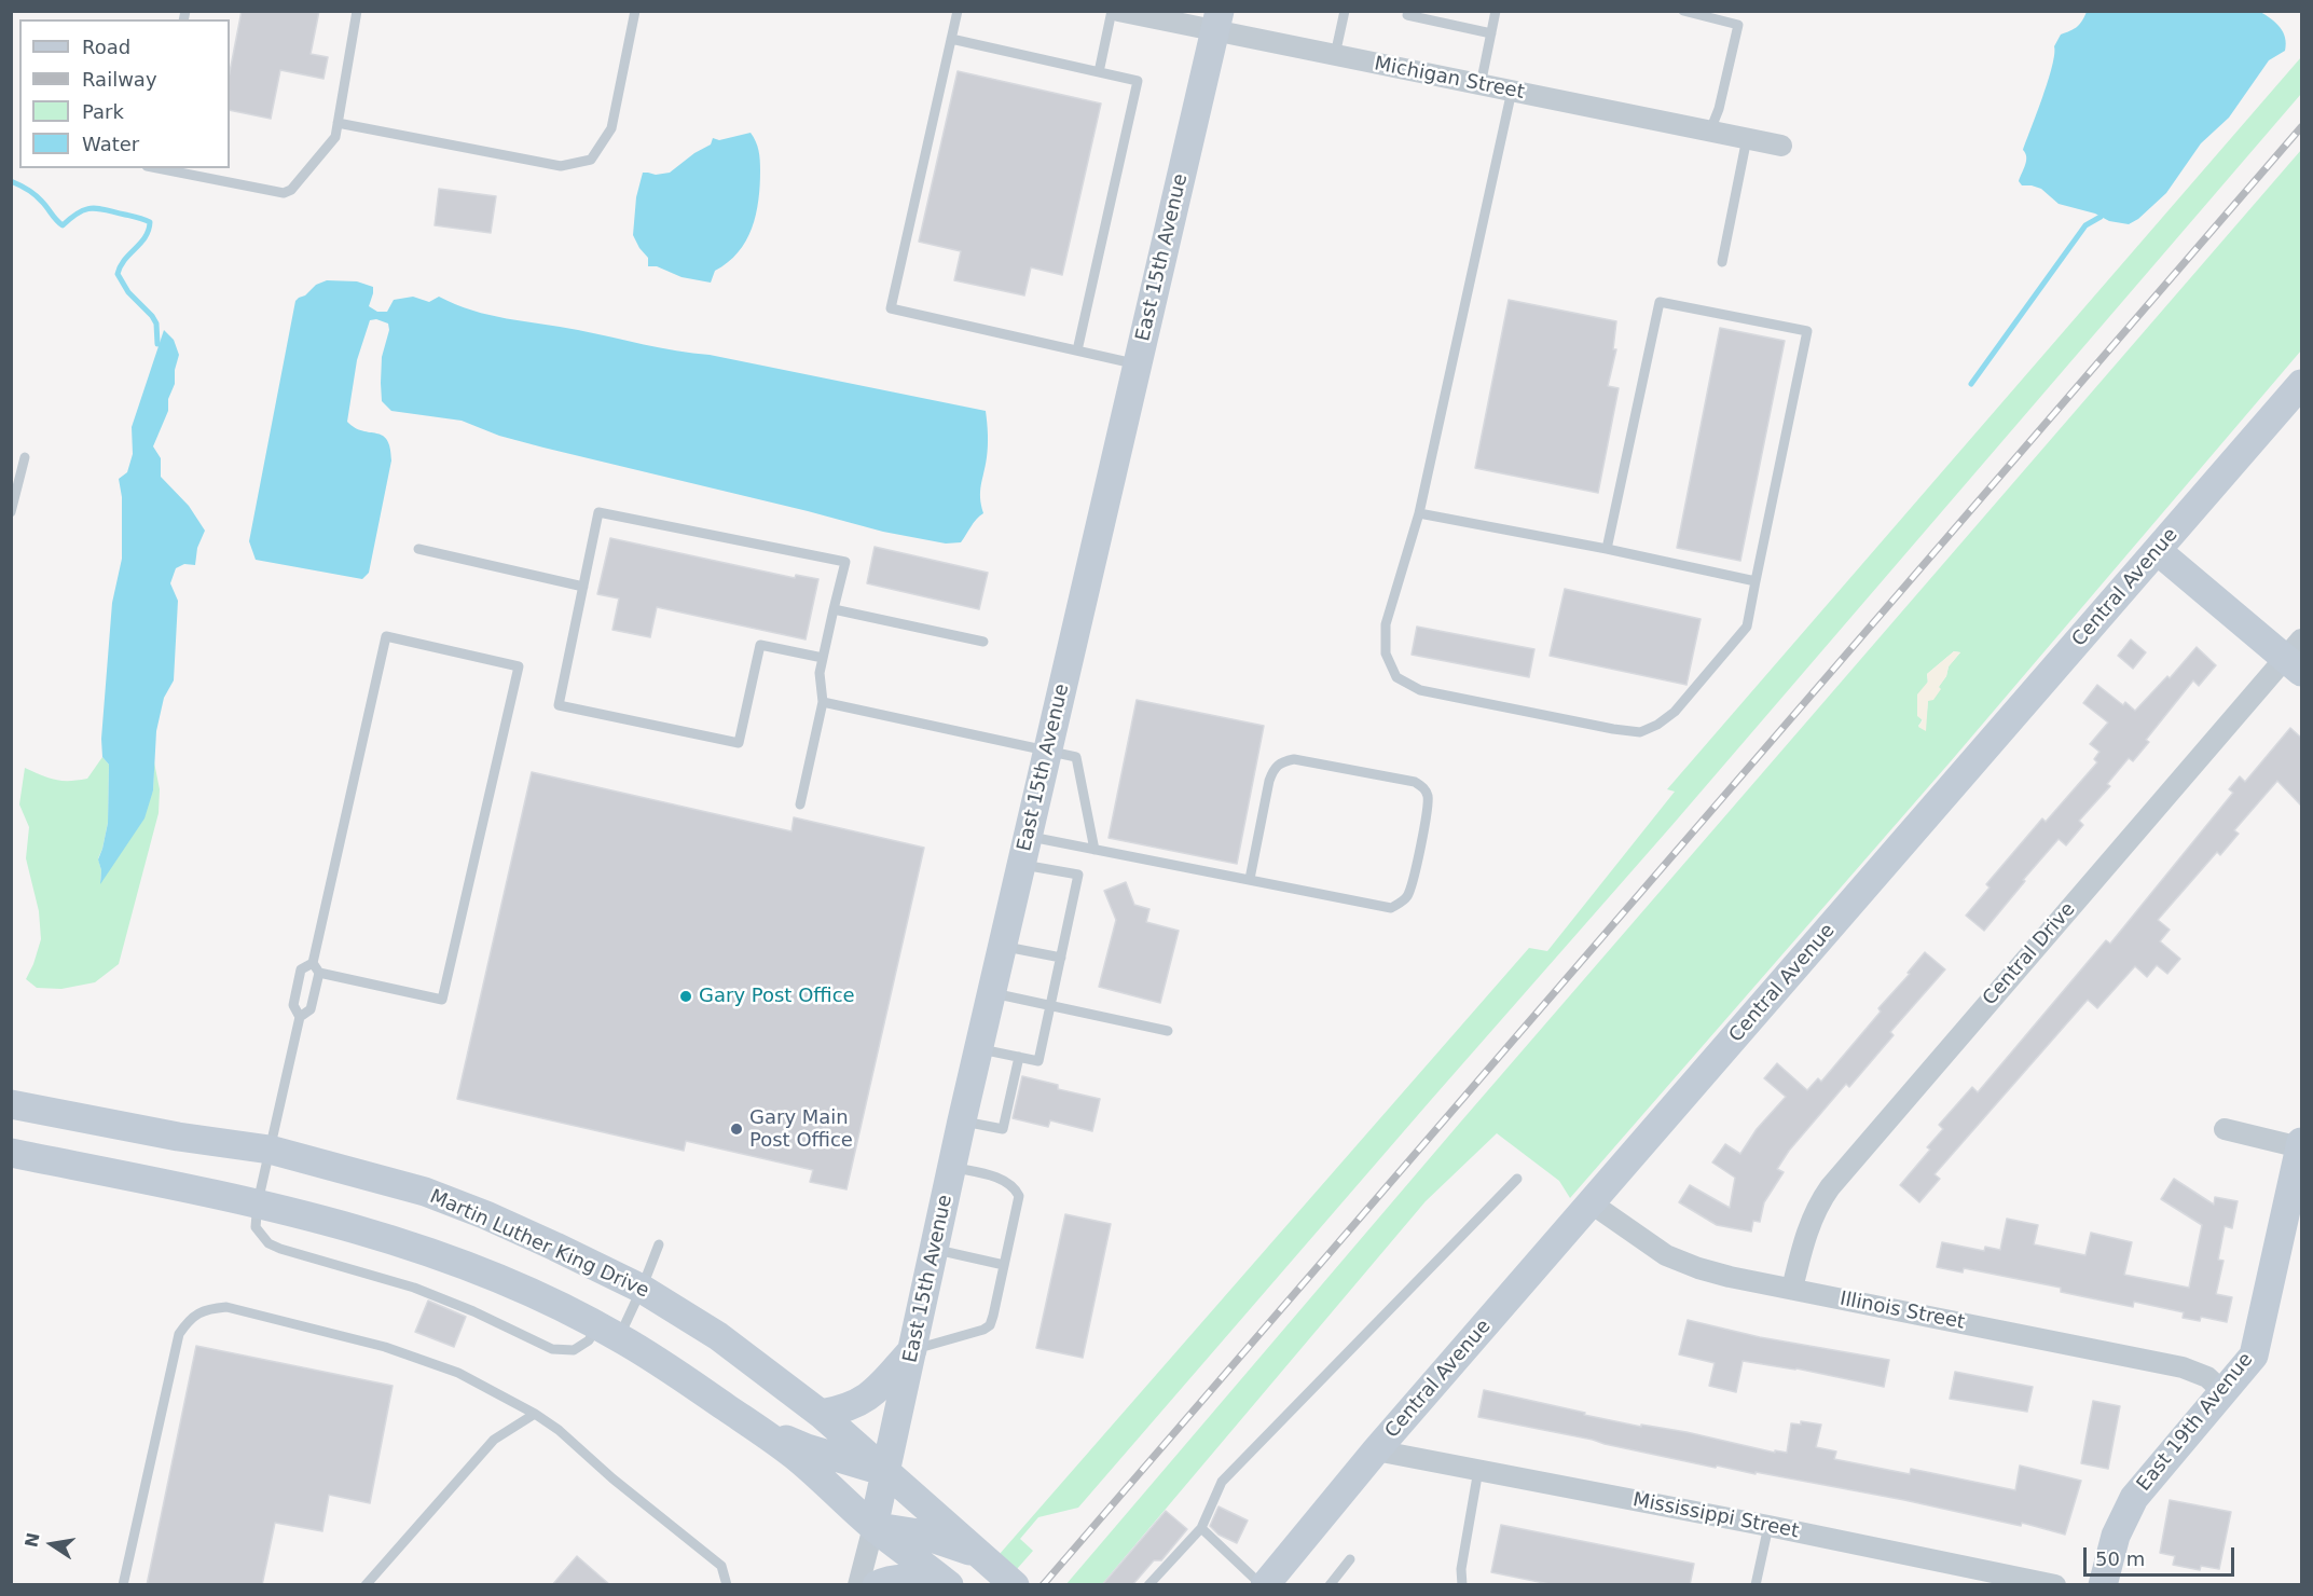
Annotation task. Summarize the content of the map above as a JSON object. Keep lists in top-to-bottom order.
{
  "streets": {
    "main road": [
      "East 15th Avenue",
      "Central Avenue",
      "Martin Luther King Drive",
      "East 19th Avenue"
    ],
    "street": [
      "Michigan Street",
      "Central Drive",
      "Illinois Street",
      "Mississippi Street"
    ]
  },
  "crossings": [
    ["Michigan Street", "East 15th Avenue"],
    ["East 15th Avenue", "Martin Luther King Drive"],
    ["Central Avenue", "Illinois Street"],
    ["Central Avenue", "Mississippi Street"],
    ["Central Drive", "Illinois Street"],
    ["Illinois Street", "East 19th Avenue"]
  ],
  "places": ["Gary Post Office", "Gary Main Post Office"],
  "legend": [
    "Road",
    "Railway",
    "Park",
    "Water"
  ],
  "scale_bar": "50 m",
  "north": "left"
}
